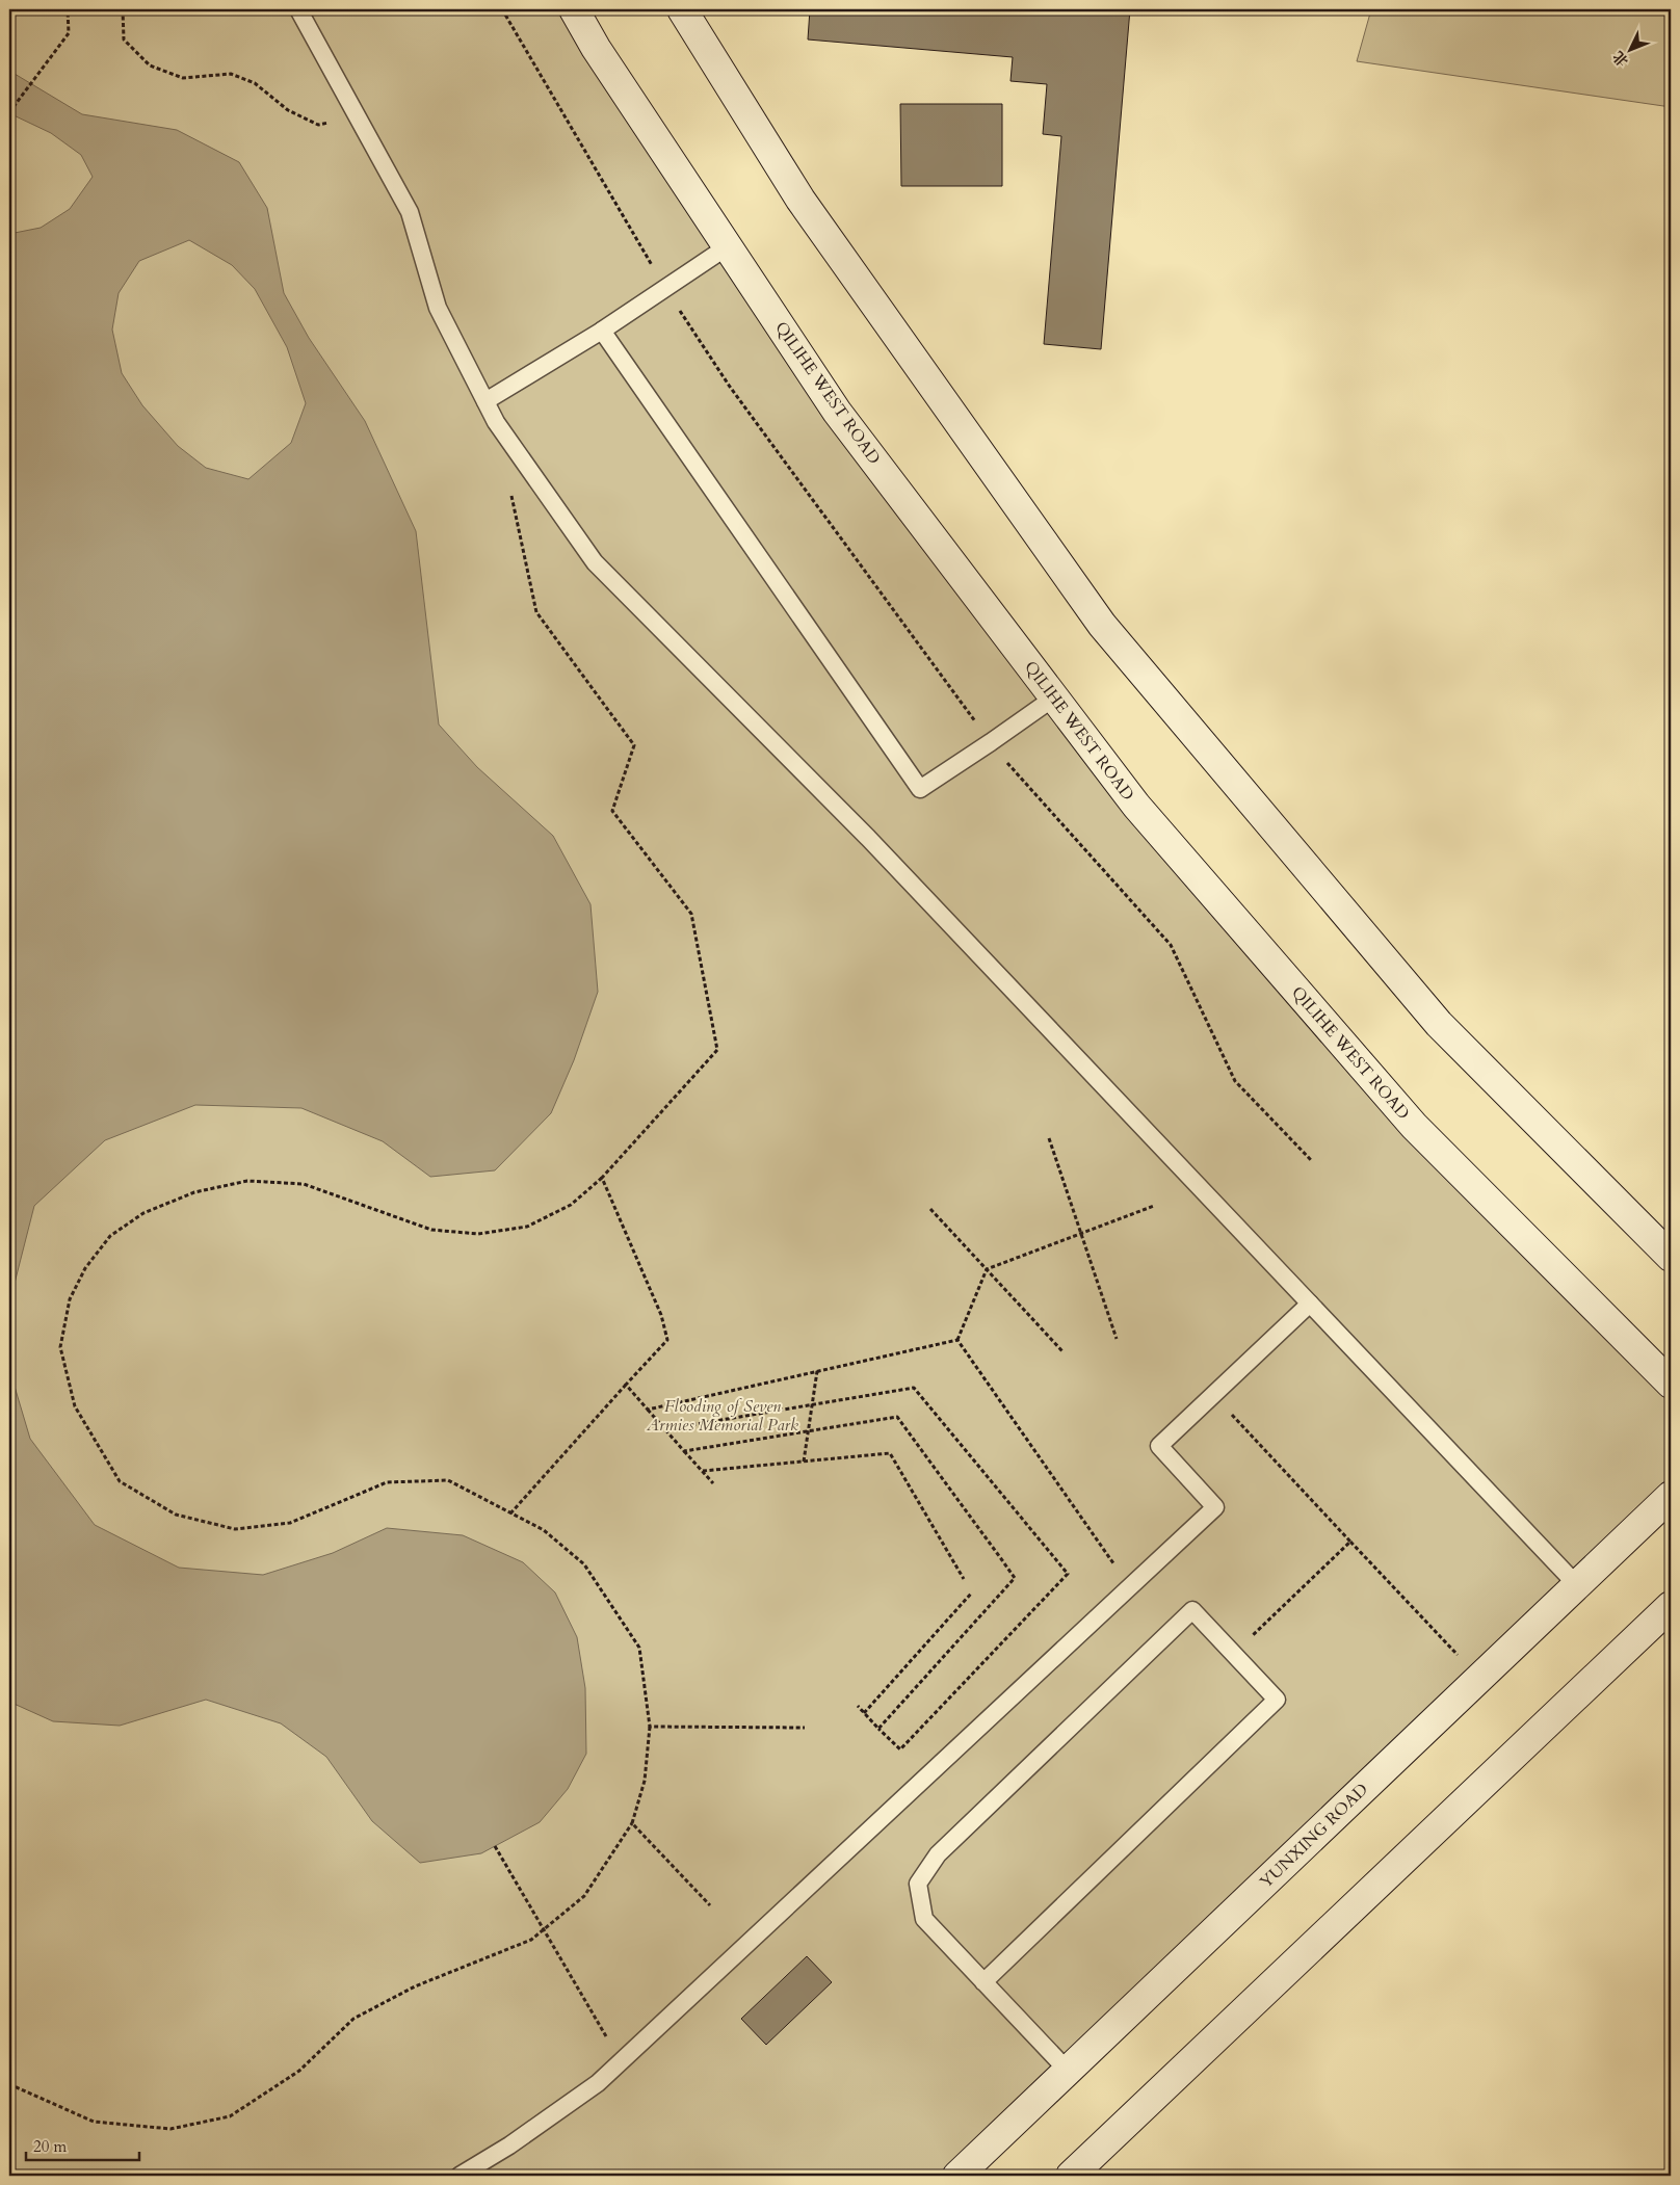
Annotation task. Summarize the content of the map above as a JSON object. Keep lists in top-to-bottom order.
{
  "streets": {
    "street": ["QILIHE WEST ROAD", "YUNXING ROAD"]
  },
  "parks": ["Flooding of Seven Armies Memorial Park"],
  "scale_bar": "20 m",
  "north": "bottom left"
}
